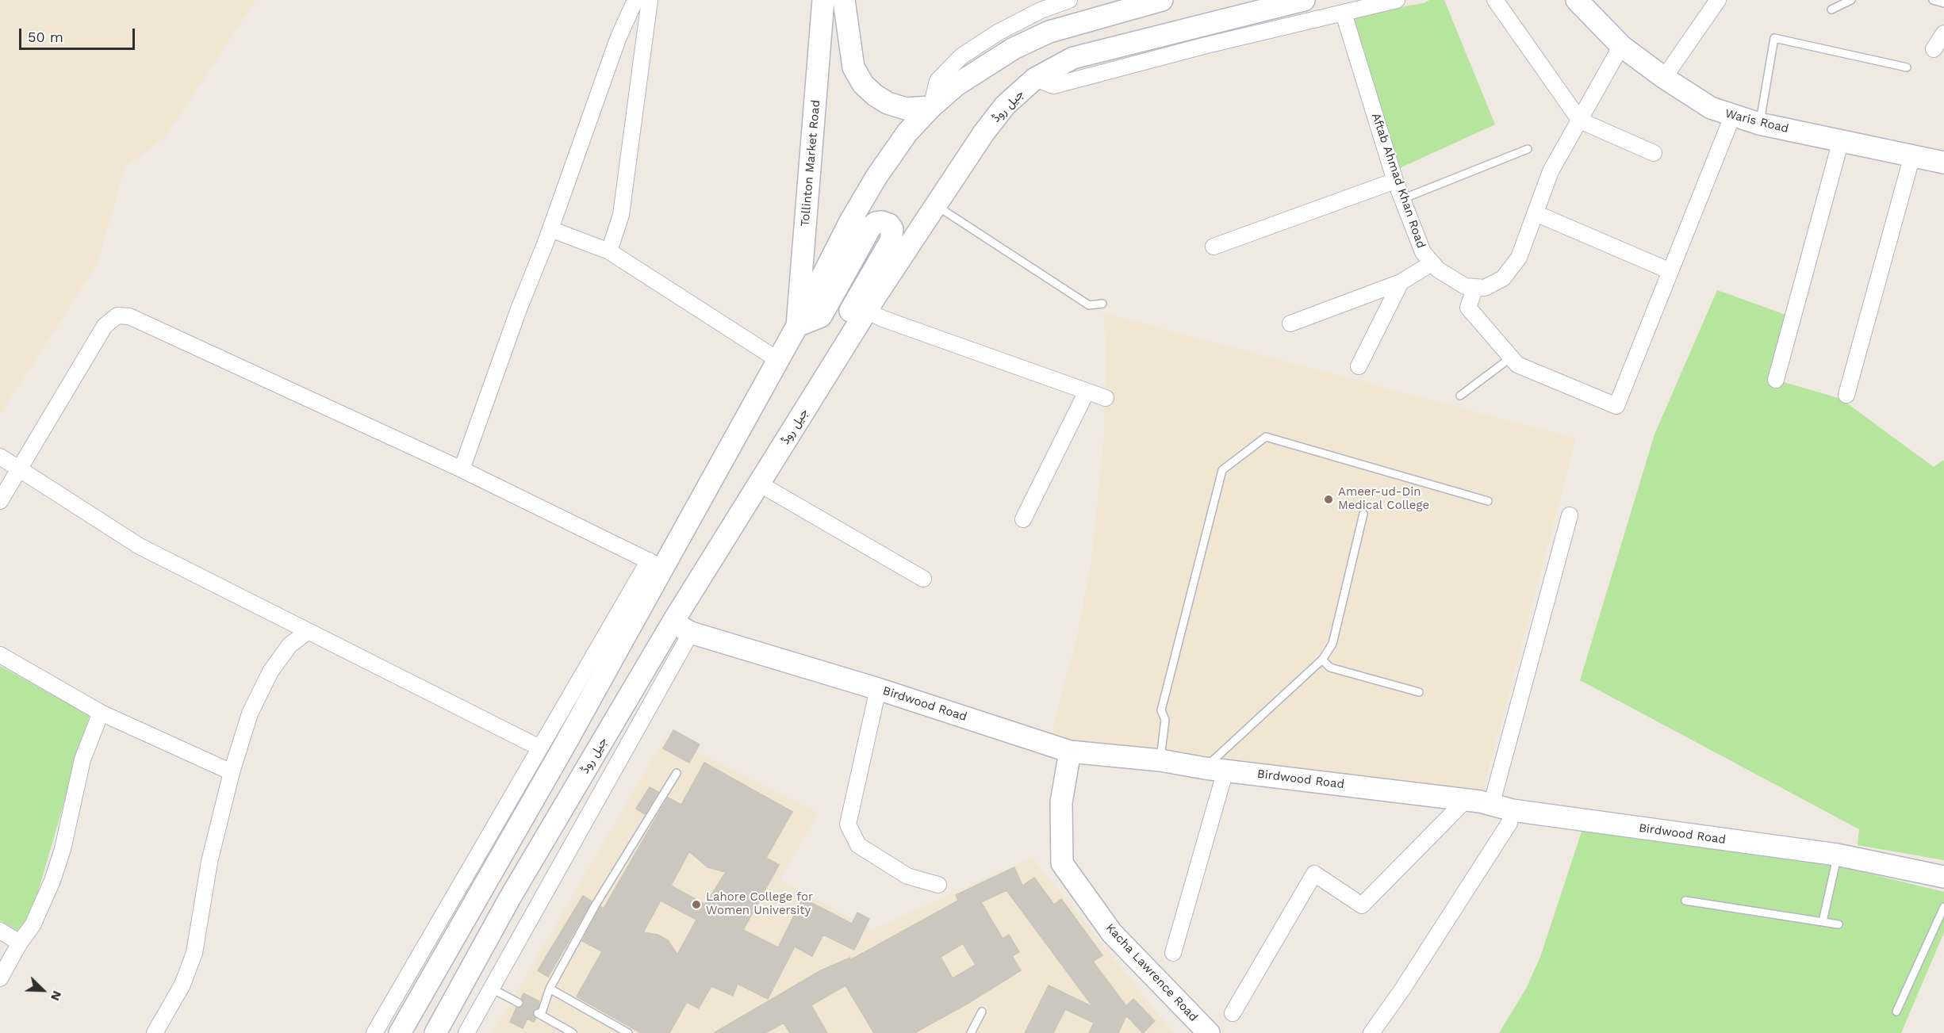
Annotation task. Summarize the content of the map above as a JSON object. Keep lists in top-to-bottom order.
{
  "streets": {
    "main road": [
      "جیل روڈ",
      "Waris Road",
      "Tollinton Market Road",
      "Birdwood Road",
      "Kacha Lawrence Road"
    ],
    "street": ["Aftab Ahmad Khan Road"]
  },
  "crossings": [
    ["جیل روڈ", "Birdwood Road"],
    ["Birdwood Road", "Kacha Lawrence Road"]
  ],
  "places": ["Ameer-ud-Din Medical College", "Lahore College for Women University"],
  "scale_bar": "50 m",
  "north": "bottom right"
}
